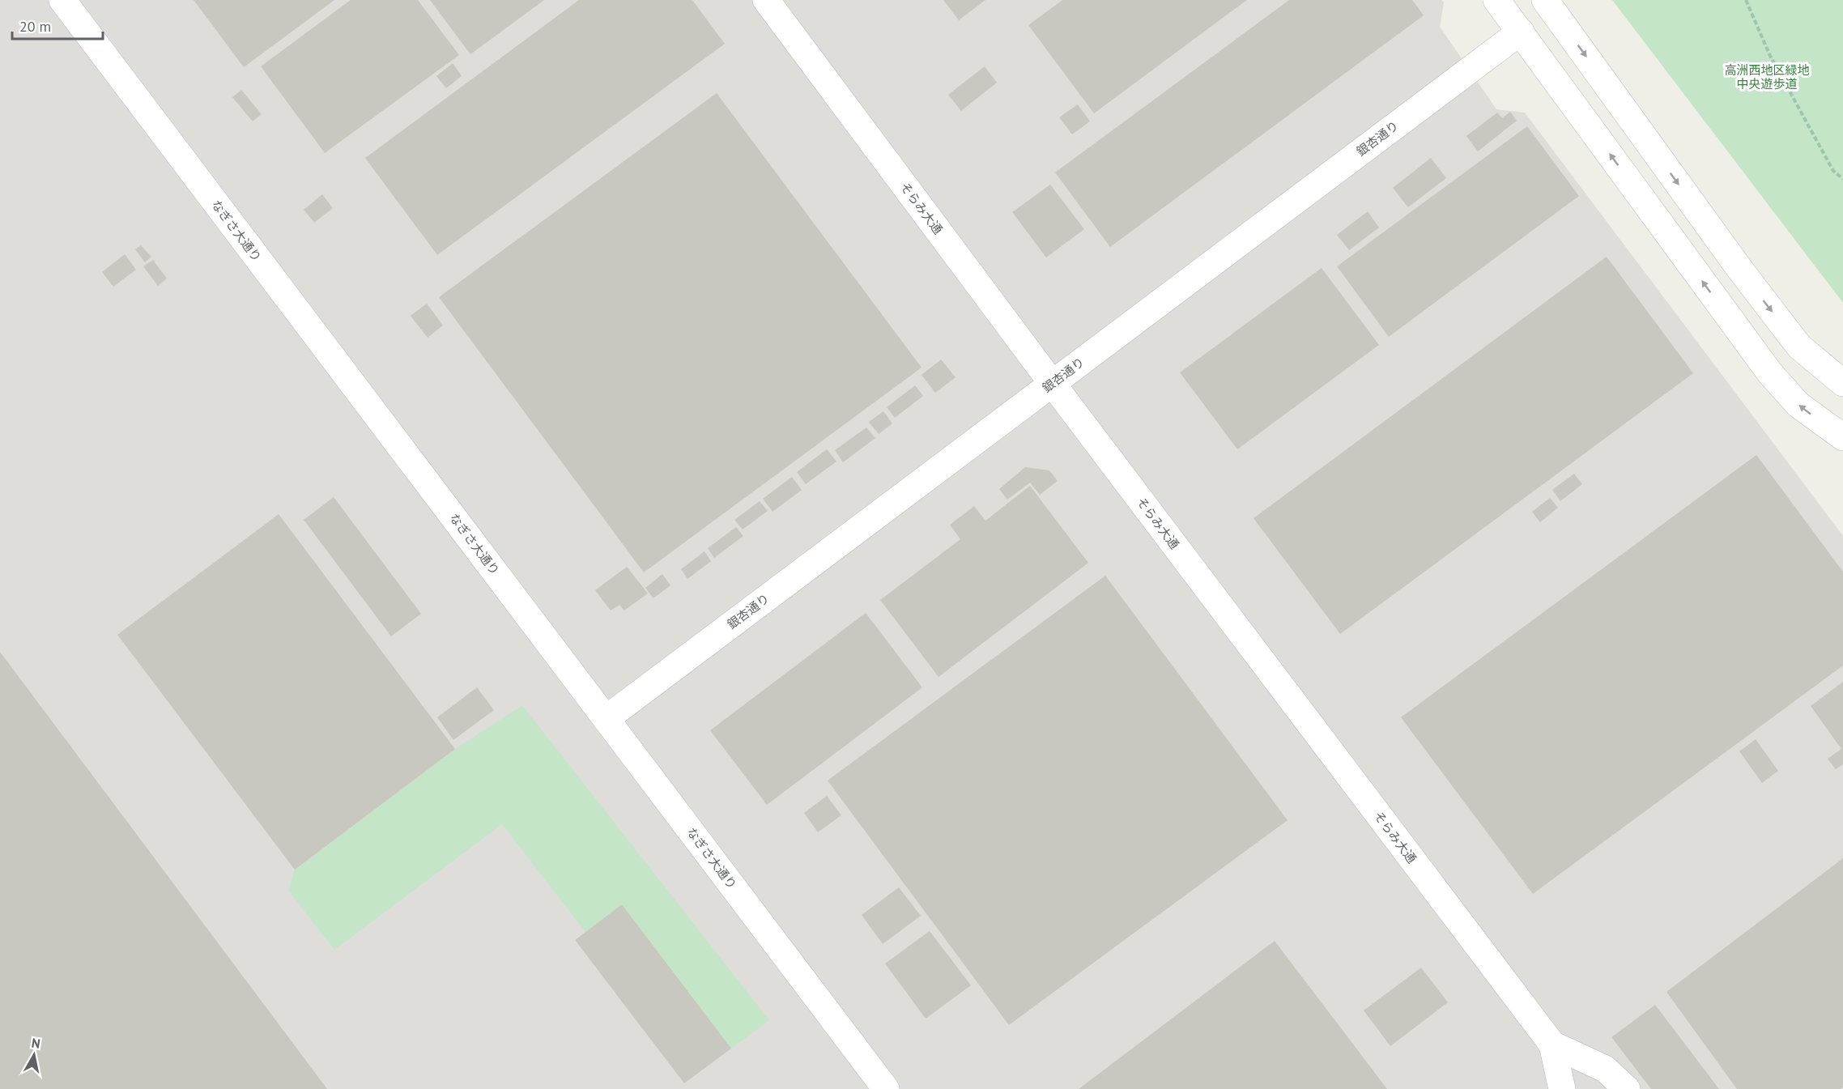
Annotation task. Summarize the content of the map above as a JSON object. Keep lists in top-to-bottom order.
{
  "streets": {
    "street": ["銀杏通り", "そらみ大通", "なぎさ大通り"]
  },
  "crossings": [
    ["銀杏通り", "そらみ大通"],
    ["銀杏通り", "なぎさ大通り"]
  ],
  "parks": ["高洲西地区緑地 中央遊歩道"],
  "scale_bar": "20 m",
  "north": "top"
}
